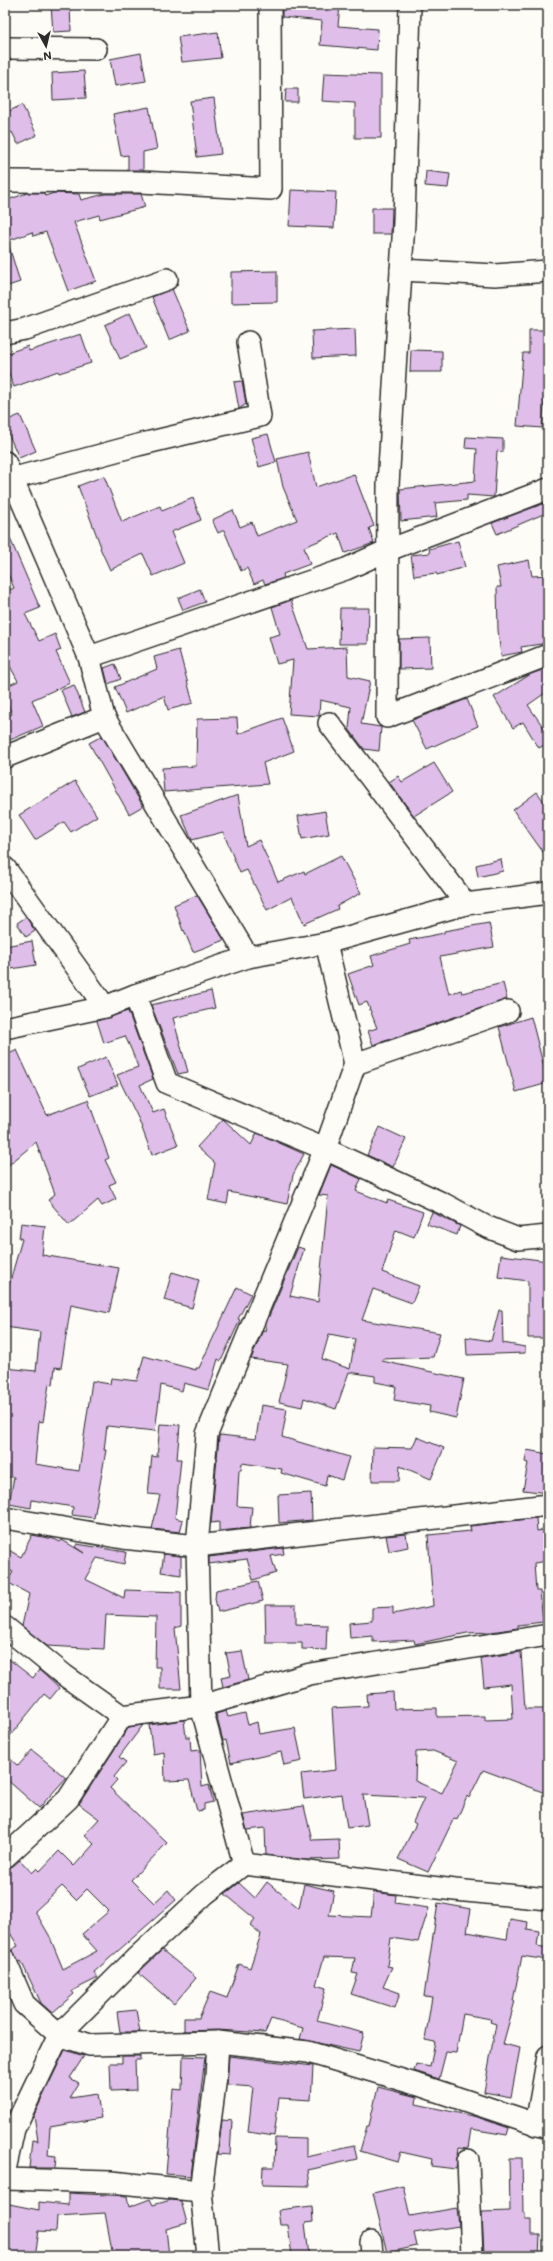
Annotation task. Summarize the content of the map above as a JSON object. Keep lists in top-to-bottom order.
{
  "north": "bottom"
}
